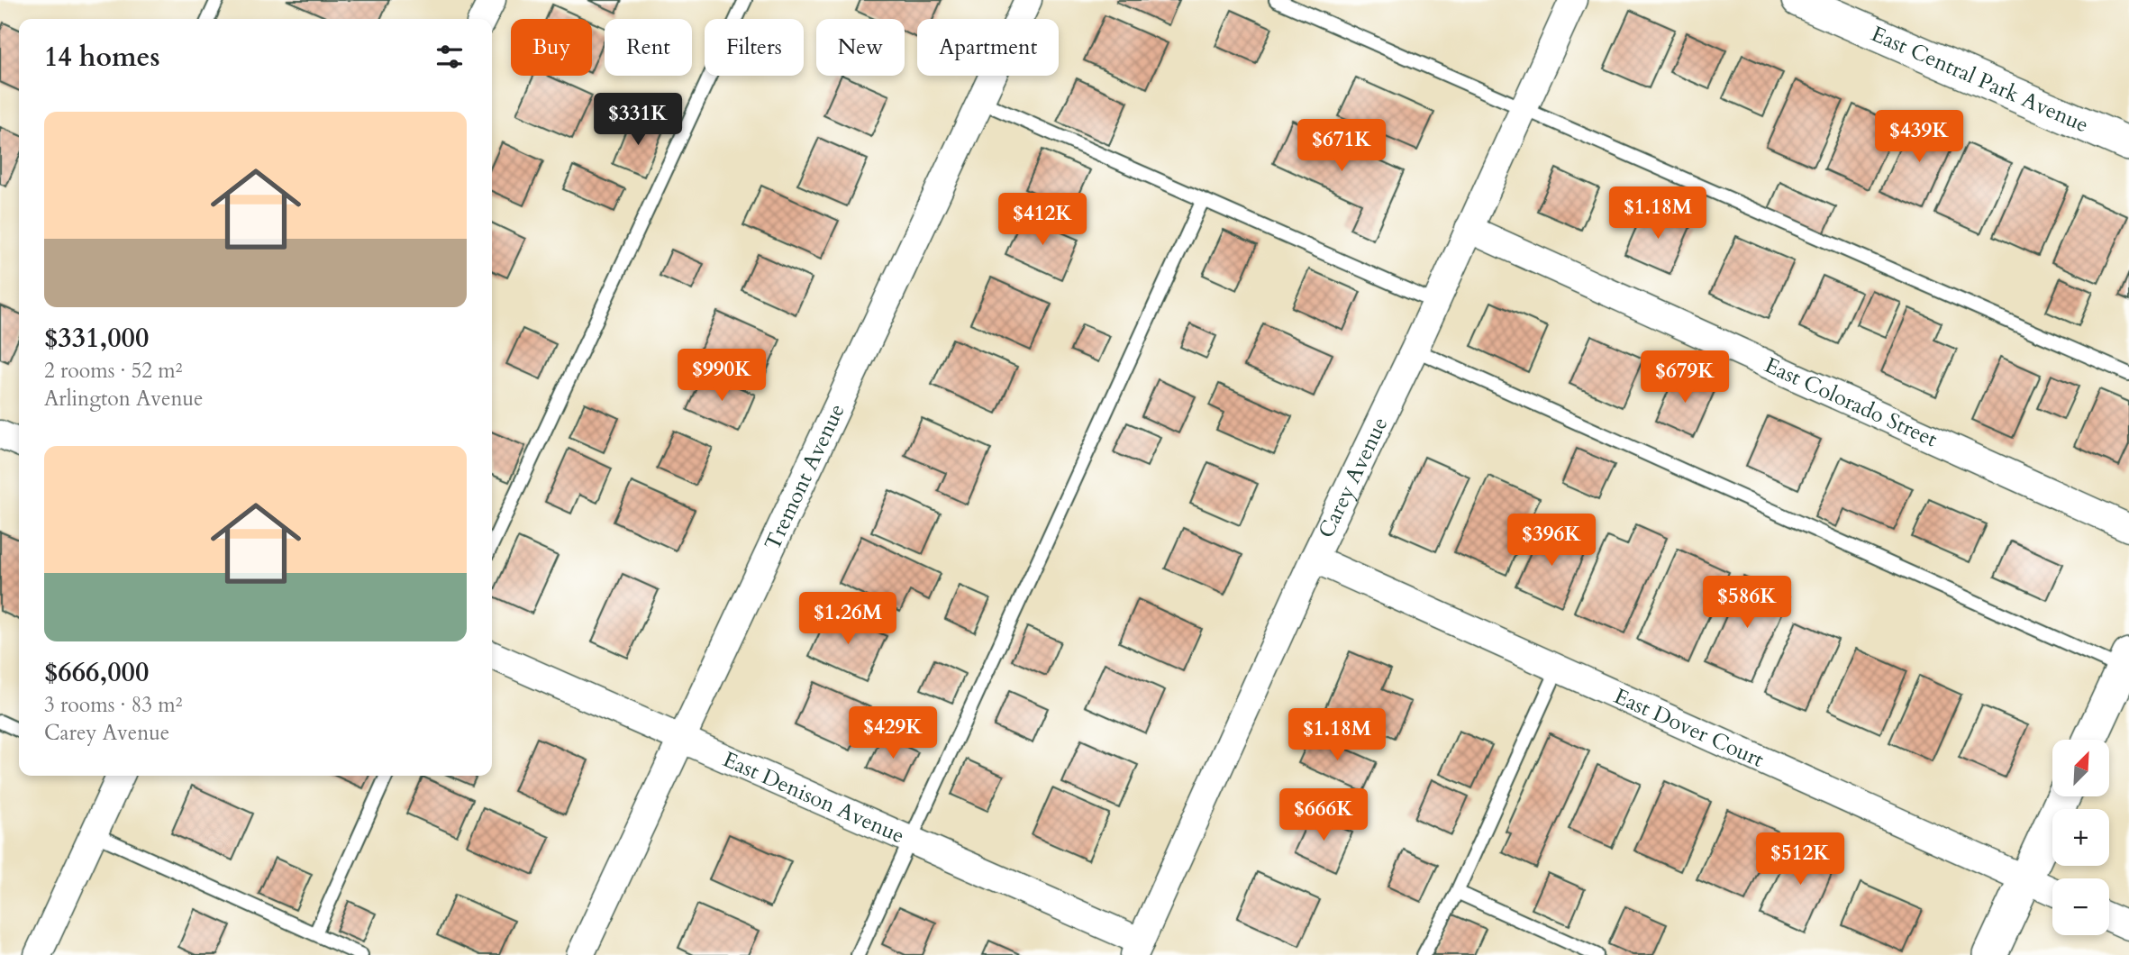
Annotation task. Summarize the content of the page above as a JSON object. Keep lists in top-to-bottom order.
{
  "streets": {
    "street": [
      "East Central Park Avenue",
      "East Colorado Street",
      "Tremont Avenue",
      "Carey Avenue",
      "East Dover Court",
      "East Denison Avenue"
    ]
  },
  "crossings": [
    ["East Colorado Street", "Carey Avenue"],
    ["Tremont Avenue", "East Denison Avenue"],
    ["Carey Avenue", "East Dover Court"],
    ["Carey Avenue", "East Denison Avenue"]
  ],
  "north": "top right",
  "page": {
    "chip": [
      "Buy",
      "Rent",
      "Filters",
      "New",
      "Apartment"
    ],
    "heading": "14 homes",
    "price": [
      "$331K",
      "$439K",
      "$671K",
      "$1.18M",
      "$412K",
      "$990K",
      "$679K",
      "$396K",
      "$586K",
      "$1.26M",
      "$429K",
      "$1.18M",
      "$666K",
      "$512K"
    ],
    "list": [
      {
        "name": "$331,000",
        "note": "2 rooms · 52 m² · Arlington Avenue"
      },
      {
        "name": "$666,000",
        "note": "3 rooms · 83 m² · Carey Avenue"
      }
    ],
    "map_buttons": ["+", "−"]
  }
}
